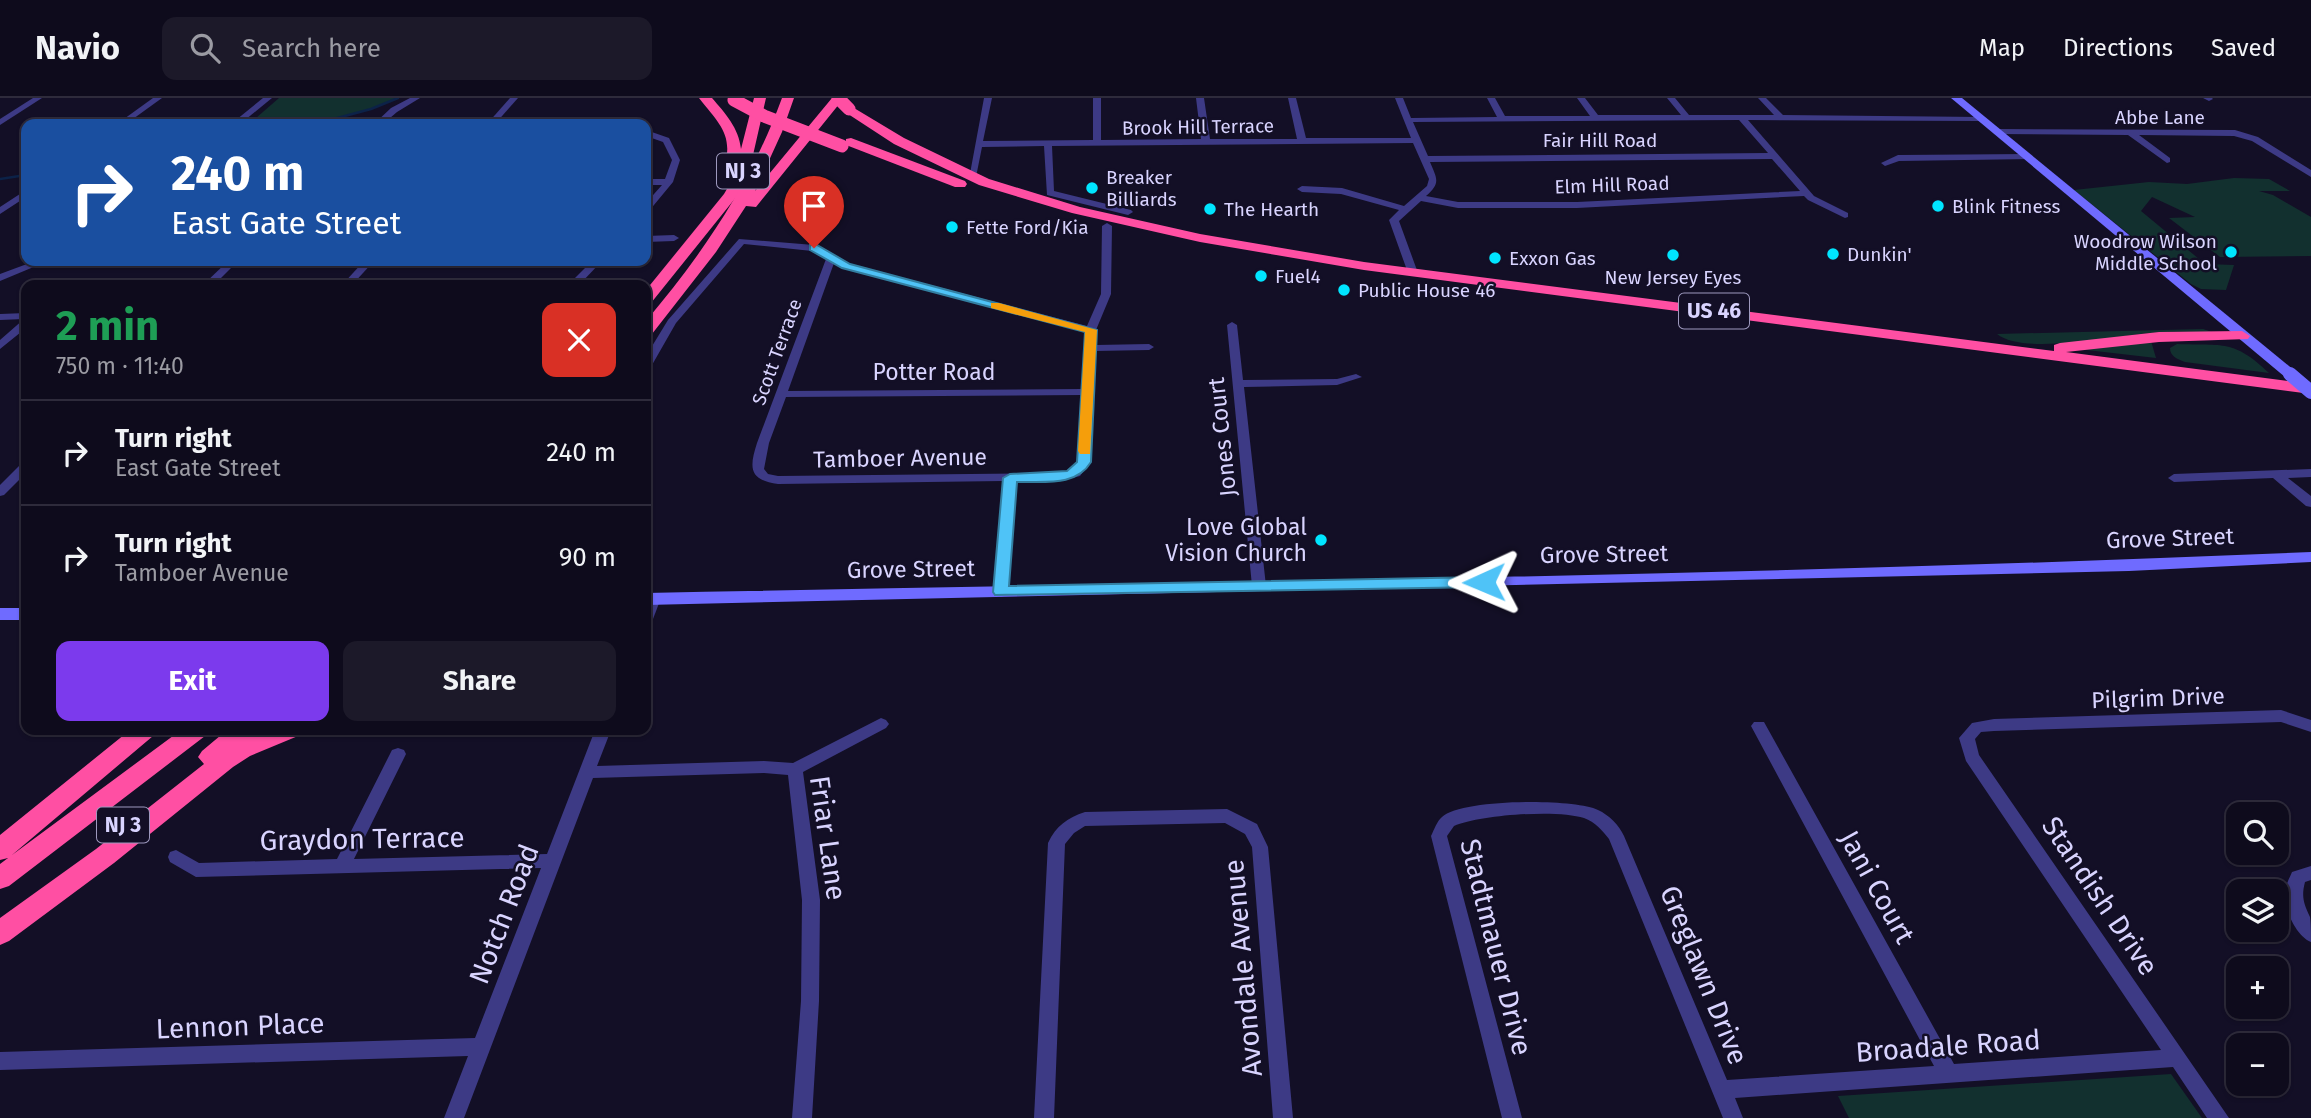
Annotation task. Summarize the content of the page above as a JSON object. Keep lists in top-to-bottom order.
{
  "streets": {
    "highway": ["NJ 3", "US 46"],
    "street": [
      "Abbe Lane",
      "Brook Hill Terrace",
      "Fair Hill Road",
      "Elm Hill Road",
      "Scott Terrace",
      "Potter Road",
      "Jones Court",
      "Tamboer Avenue",
      "Grove Street",
      "Pilgrim Drive",
      "Friar Lane",
      "Graydon Terrace",
      "Jani Court",
      "Standish Drive",
      "Notch Road",
      "Stadtmauer Drive",
      "Avondale Avenue",
      "Greglawn Drive",
      "Lennon Place",
      "Broadale Road"
    ]
  },
  "crossings": [
    ["Scott Terrace", "Potter Road"],
    ["Scott Terrace", "Tamboer Avenue"],
    ["Potter Road", "Tamboer Avenue"],
    ["Jones Court", "Grove Street"],
    ["Pilgrim Drive", "Standish Drive"],
    ["Friar Lane", "Notch Road"],
    ["Graydon Terrace", "Notch Road"],
    ["Jani Court", "Broadale Road"],
    ["Standish Drive", "Broadale Road"],
    ["Notch Road", "Lennon Place"],
    ["Stadtmauer Drive", "Greglawn Drive"],
    ["Greglawn Drive", "Broadale Road"]
  ],
  "places": [
    "Breaker Billiards",
    "Blink Fitness",
    "The Hearth",
    "Fette Ford/Kia",
    "Woodrow Wilson Middle School",
    "Dunkin'",
    "New Jersey Eyes",
    "Exxon Gas",
    "Fuel4",
    "Public House 46",
    "Love Global Vision Church"
  ],
  "page": {
    "header": "Navio",
    "search": "Search here",
    "nav": ["Map", "Directions", "Saved"],
    "turn": ["240 m", "East Gate Street"],
    "heading": ["2 min", "750 m · 11:40"],
    "list": [
      {
        "name": "Turn right",
        "note": "East Gate Street",
        "value": "240 m"
      },
      {
        "name": "Turn right",
        "note": "Tamboer Avenue",
        "value": "90 m"
      }
    ],
    "buttons": ["Exit", "Share"],
    "map_buttons": ["+", "−"]
  }
}
